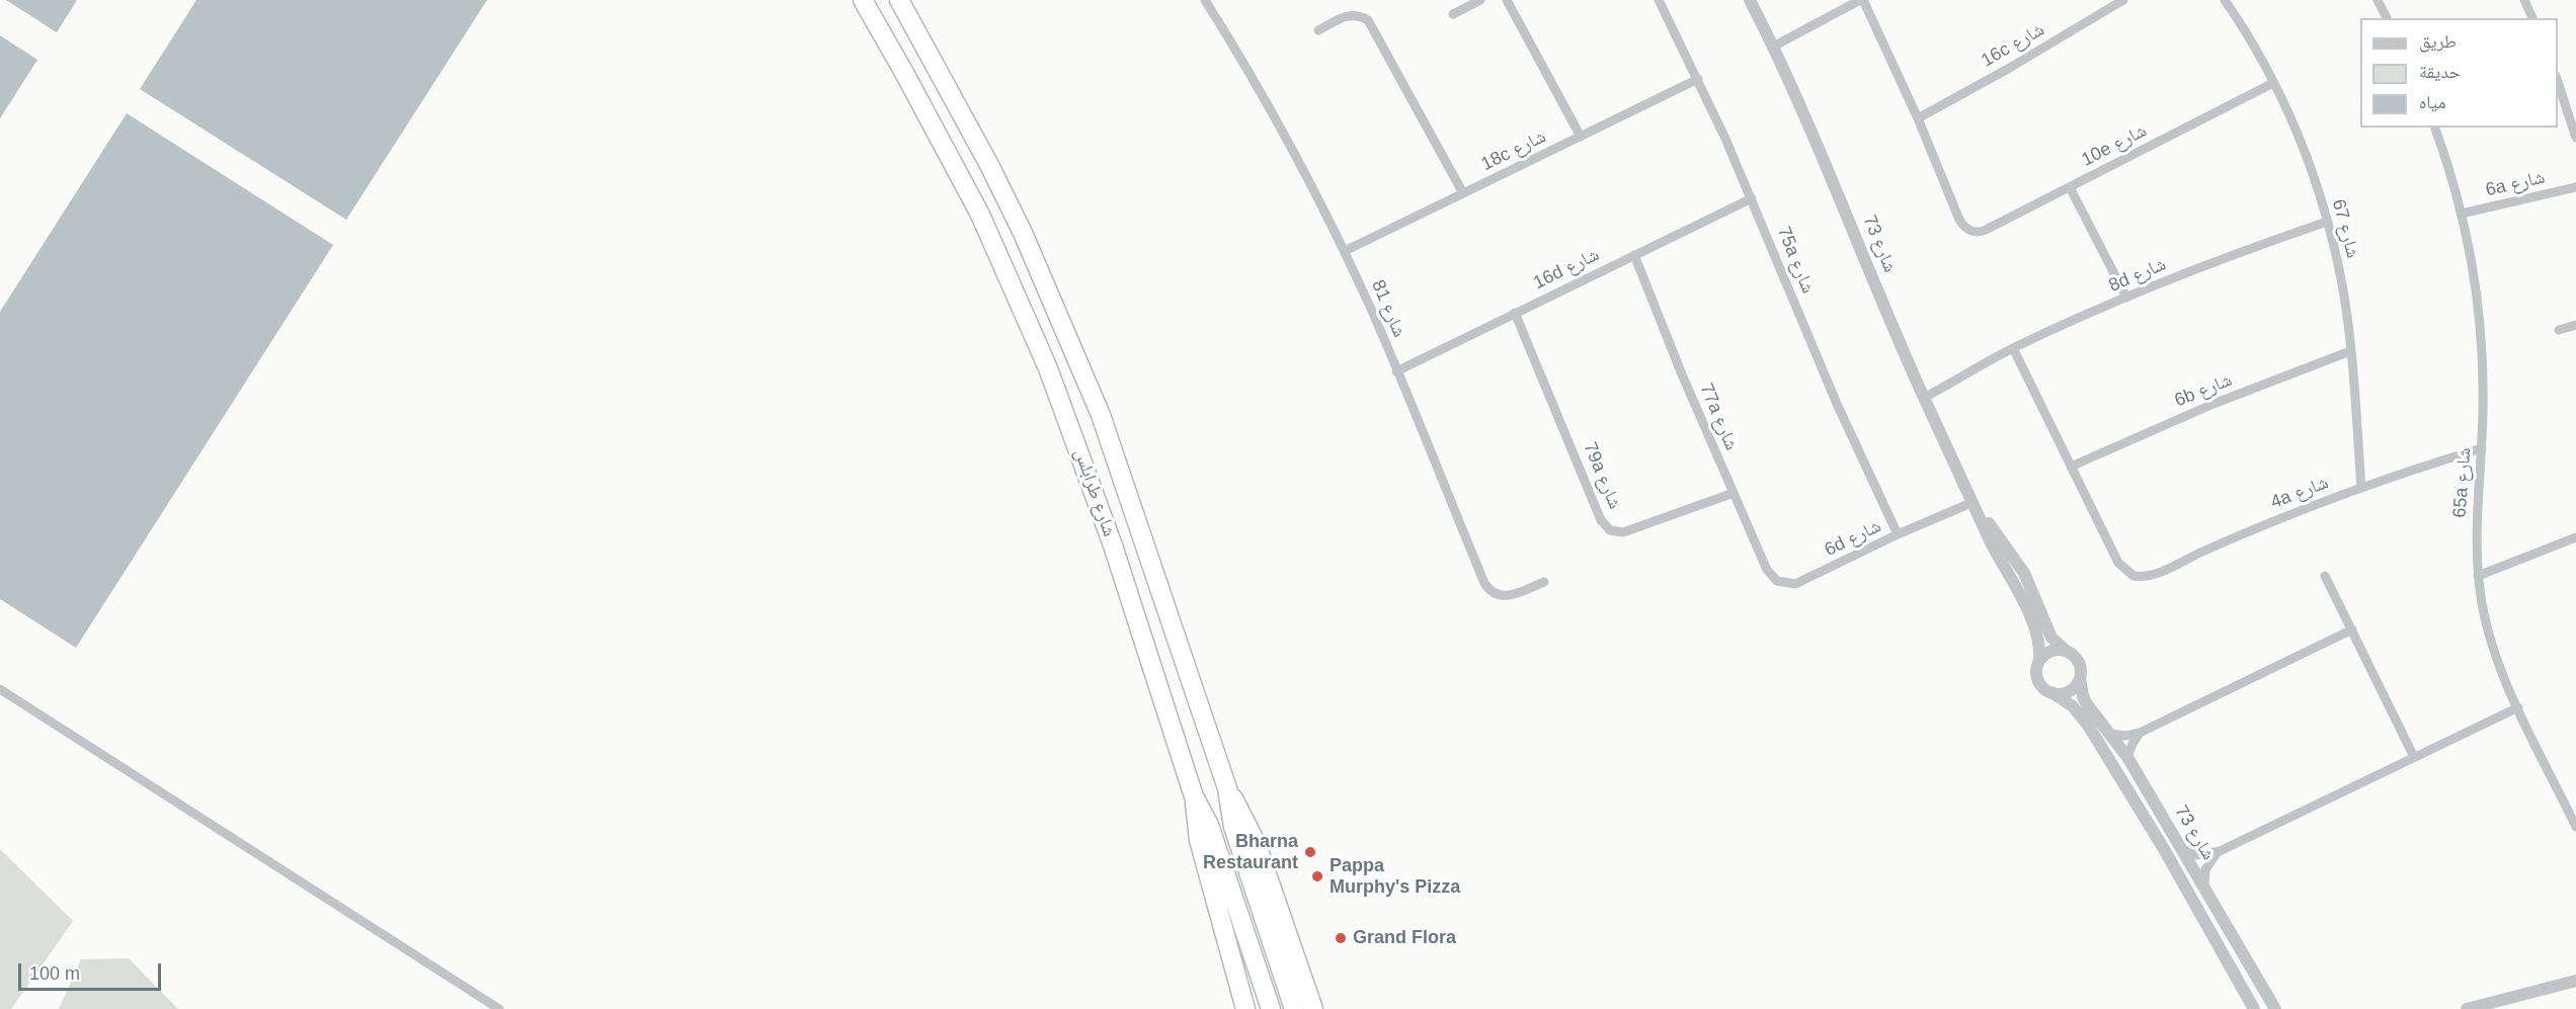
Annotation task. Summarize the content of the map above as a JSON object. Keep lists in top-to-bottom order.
{
  "streets": {
    "highway": ["شارع طرابلس"],
    "street": [
      "16c شارع",
      "10e شارع",
      "18c شارع",
      "6a شارع",
      "شارع 67",
      "شارع 73",
      "75a شارع",
      "16d شارع",
      "8d شارع",
      "شارع 81",
      "6b شارع",
      "77a شارع",
      "79a شارع",
      "65a شارع",
      "4a شارع",
      "6d شارع"
    ]
  },
  "crossings": [
    ["16c شارع", "10e شارع"],
    ["10e شارع", "شارع 67"],
    ["18c شارع", "75a شارع"],
    ["18c شارع", "شارع 81"],
    ["6a شارع", "65a شارع"],
    ["شارع 67", "8d شارع"],
    ["شارع 67", "6b شارع"],
    ["شارع 67", "4a شارع"],
    ["شارع 73", "8d شارع"],
    ["شارع 73", "6d شارع"],
    ["75a شارع", "16d شارع"],
    ["75a شارع", "6d شارع"],
    ["16d شارع", "شارع 81"],
    ["16d شارع", "77a شارع"],
    ["16d شارع", "79a شارع"],
    ["6b شارع", "4a شارع"],
    ["77a شارع", "79a شارع"],
    ["77a شارع", "6d شارع"],
    ["65a شارع", "4a شارع"]
  ],
  "places": ["Bharna Restaurant", "Pappa Murphy's Pizza", "Grand Flora"],
  "legend": ["طريق", "حديقة", "مياه"],
  "scale_bar": "100 m"
}
